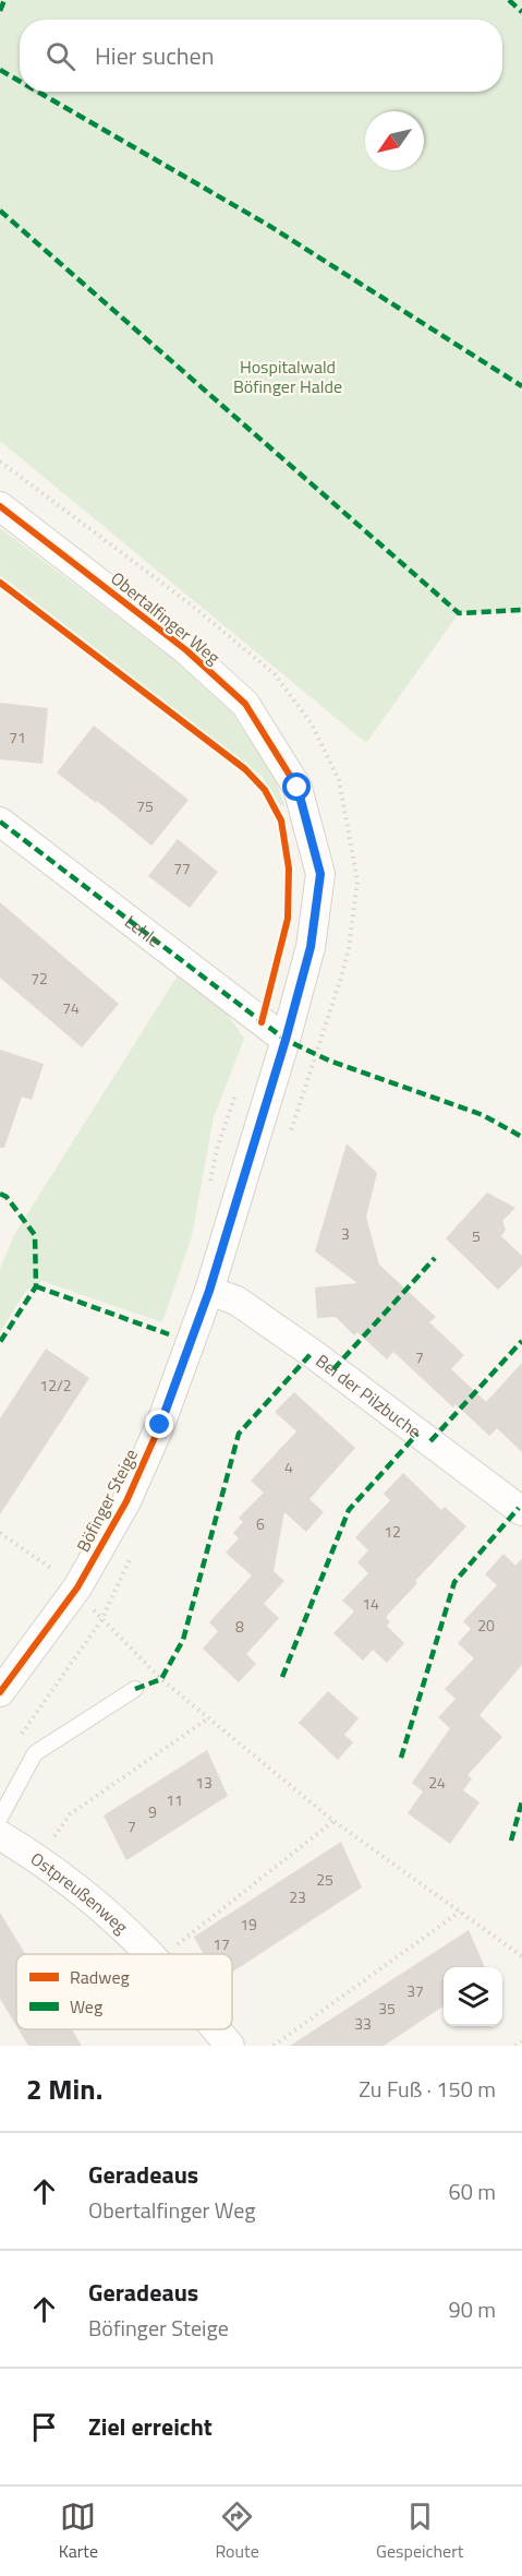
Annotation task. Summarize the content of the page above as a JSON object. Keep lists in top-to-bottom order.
{
  "streets": {
    "street": [
      "Obertalfinger Weg",
      "Lehle",
      "Bei der Pilzbuche",
      "Böfinger Steige",
      "Ostpreußenweg"
    ]
  },
  "crossings": [
    ["Obertalfinger Weg", "Lehle"],
    ["Obertalfinger Weg", "Böfinger Steige"],
    ["Lehle", "Böfinger Steige"],
    ["Bei der Pilzbuche", "Böfinger Steige"]
  ],
  "parks": ["Hospitalwald Böfinger Halde"],
  "house_numbers": [
    "71",
    "75",
    "77",
    "72",
    "74",
    "3",
    "5",
    "7",
    "12/2",
    "4",
    "6",
    "12",
    "14",
    "20",
    "8",
    "13",
    "24",
    "11",
    "9",
    "7",
    "25",
    "23",
    "19",
    "17",
    "37",
    "35",
    "33"
  ],
  "legend": ["Radweg", "Weg"],
  "north": "bottom left",
  "page": {
    "search": "Hier suchen",
    "heading": ["2 Min.", "Zu Fuß · 150 m"],
    "list": [
      ["Geradeaus", "Obertalfinger Weg", "60 m"],
      ["Geradeaus", "Böfinger Steige", "90 m"],
      "Ziel erreicht"
    ],
    "nav": ["Karte", "Route", "Gespeichert"]
  }
}
